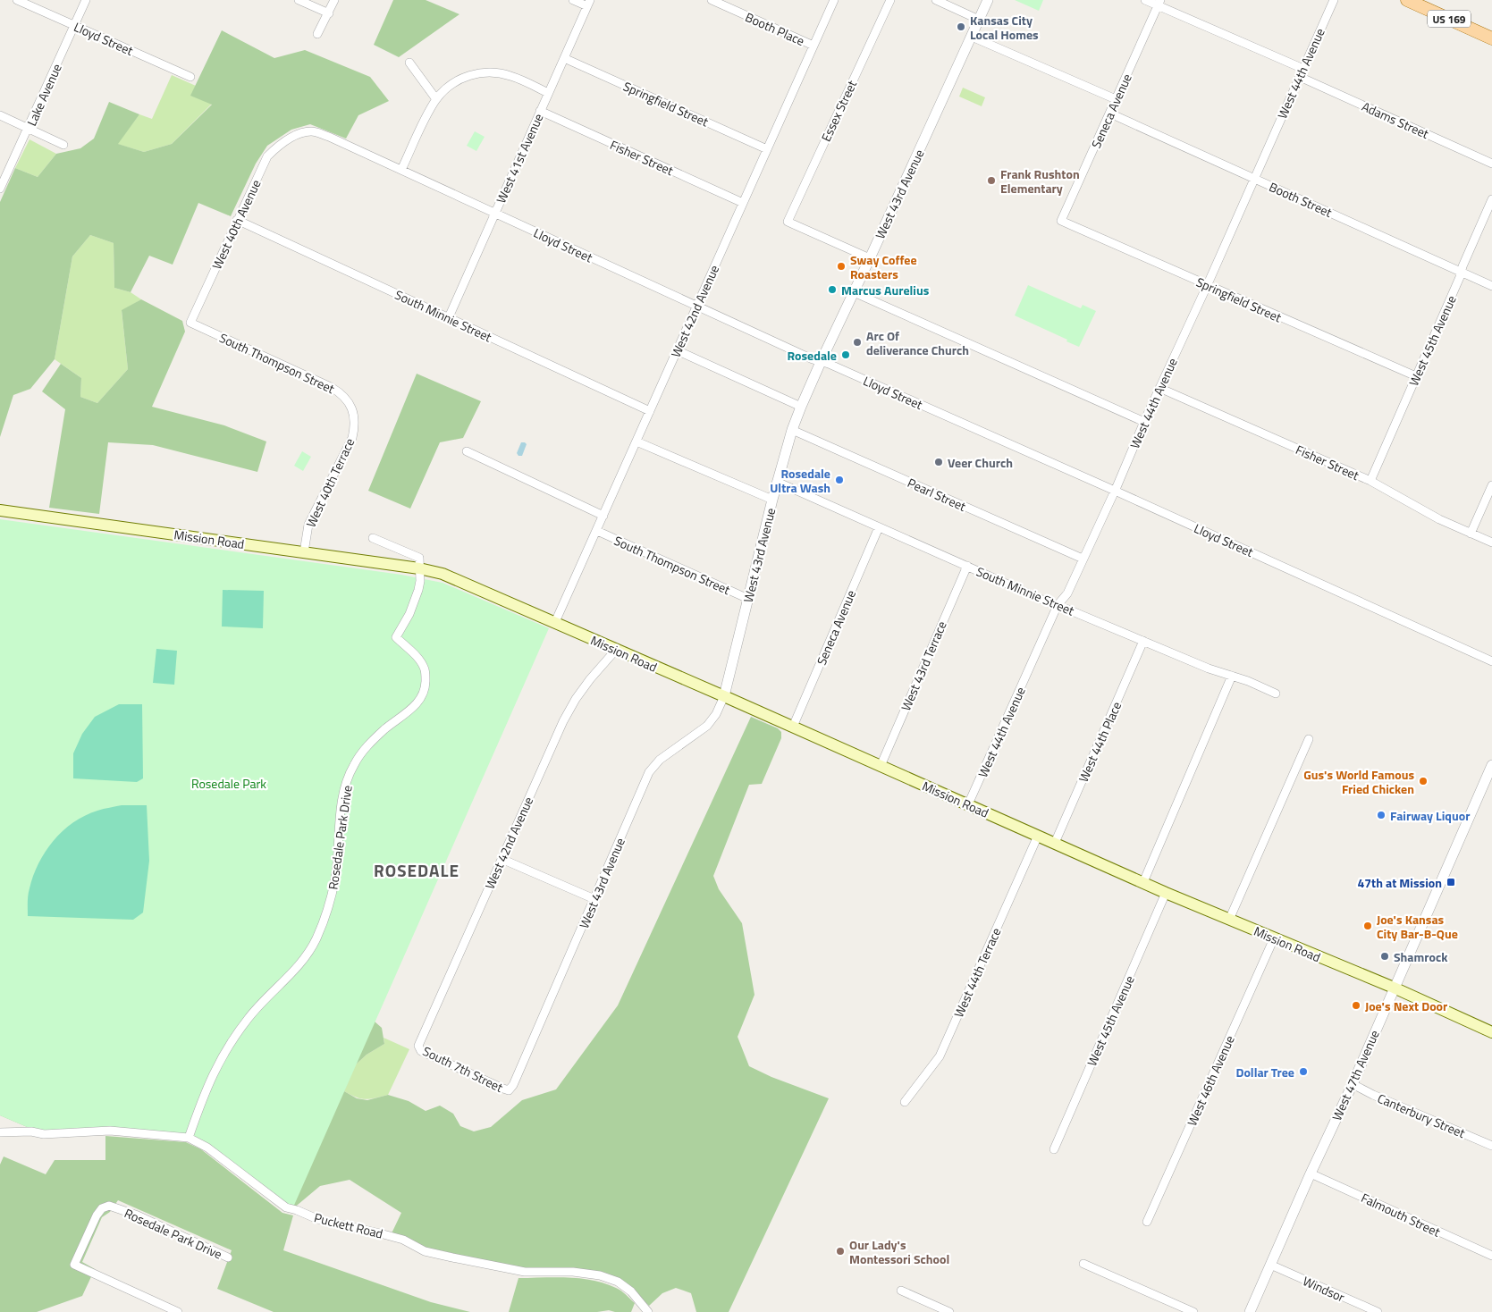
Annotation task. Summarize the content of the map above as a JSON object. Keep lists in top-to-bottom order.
{
  "streets": {
    "main road": ["US 169", "Mission Road"],
    "street": [
      "Booth Place",
      "Lloyd Street",
      "West 44th Avenue",
      "Lake Avenue",
      "Springfield Street",
      "Essex Street",
      "Seneca Avenue",
      "Adams Street",
      "Fisher Street",
      "West 41st Avenue",
      "West 43rd Avenue",
      "Booth Street",
      "West 40th Avenue",
      "West 42nd Avenue",
      "South Minnie Street",
      "West 45th Avenue",
      "South Thompson Street",
      "West 40th Terrace",
      "Pearl Street",
      "West 43rd Terrace",
      "West 44th Place",
      "Rosedale Park Drive",
      "West 44th Terrace",
      "South 7th Street",
      "West 47th Avenue",
      "West 46th Avenue",
      "Canterbury Street",
      "Falmouth Street",
      "Puckett Road",
      "Windsor"
    ]
  },
  "crossings": [
    ["Booth Place", "West 42nd Avenue"],
    ["Lloyd Street", "West 44th Avenue"],
    ["Lloyd Street", "Lake Avenue"],
    ["Lloyd Street", "West 41st Avenue"],
    ["Lloyd Street", "West 43rd Avenue"],
    ["Lloyd Street", "West 40th Avenue"],
    ["Lloyd Street", "West 42nd Avenue"],
    ["West 44th Avenue", "Springfield Street"],
    ["West 44th Avenue", "Adams Street"],
    ["West 44th Avenue", "Fisher Street"],
    ["West 44th Avenue", "Booth Street"],
    ["West 44th Avenue", "South Minnie Street"],
    ["West 44th Avenue", "Pearl Street"],
    ["West 44th Avenue", "Mission Road"],
    ["Springfield Street", "Seneca Avenue"],
    ["Springfield Street", "West 41st Avenue"],
    ["Springfield Street", "West 42nd Avenue"],
    ["Springfield Street", "West 45th Avenue"],
    ["Essex Street", "West 43rd Avenue"],
    ["Seneca Avenue", "Adams Street"],
    ["Seneca Avenue", "Booth Street"],
    ["Seneca Avenue", "South Minnie Street"],
    ["Seneca Avenue", "Mission Road"],
    ["Fisher Street", "West 41st Avenue"],
    ["Fisher Street", "West 42nd Avenue"],
    ["Fisher Street", "West 45th Avenue"],
    ["West 41st Avenue", "South Minnie Street"],
    ["West 43rd Avenue", "South Minnie Street"],
    ["West 43rd Avenue", "South Thompson Street"],
    ["West 43rd Avenue", "Pearl Street"],
    ["West 43rd Avenue", "Mission Road"],
    ["West 43rd Avenue", "South 7th Street"],
    ["Booth Street", "West 45th Avenue"],
    ["West 40th Avenue", "South Minnie Street"],
    ["West 40th Avenue", "South Thompson Street"],
    ["West 42nd Avenue", "South Minnie Street"],
    ["West 42nd Avenue", "South Thompson Street"],
    ["West 42nd Avenue", "Mission Road"],
    ["West 42nd Avenue", "South 7th Street"],
    ["South Minnie Street", "West 43rd Terrace"],
    ["South Minnie Street", "West 44th Place"],
    ["West 45th Avenue", "Mission Road"],
    ["South Thompson Street", "West 40th Terrace"],
    ["West 40th Terrace", "Mission Road"],
    ["Mission Road", "West 43rd Terrace"],
    ["Mission Road", "West 44th Place"],
    ["Mission Road", "Rosedale Park Drive"],
    ["Mission Road", "West 44th Terrace"],
    ["Mission Road", "West 47th Avenue"],
    ["Mission Road", "West 46th Avenue"],
    ["Rosedale Park Drive", "Puckett Road"],
    ["West 47th Avenue", "Canterbury Street"],
    ["West 47th Avenue", "Falmouth Street"],
    ["West 47th Avenue", "Windsor"]
  ],
  "districts": ["ROSEDALE"],
  "parks": ["Rosedale Park"],
  "places": {
    "other": [
      "Kansas City Local Homes",
      "Frank Rushton Elementary",
      "Sway Coffee Roasters",
      "Marcus Aurelius",
      "Arc Of deliverance Church",
      "Rosedale",
      "Veer Church",
      "Rosedale Ultra Wash",
      "Gus's World Famous Fried Chicken",
      "Fairway Liquor",
      "Joe's Kansas City Bar-B-Que",
      "Shamrock",
      "Joe's Next Door",
      "Dollar Tree",
      "Our Lady's Montessori School"
    ],
    "transit": ["47th at Mission"]
  }
}
